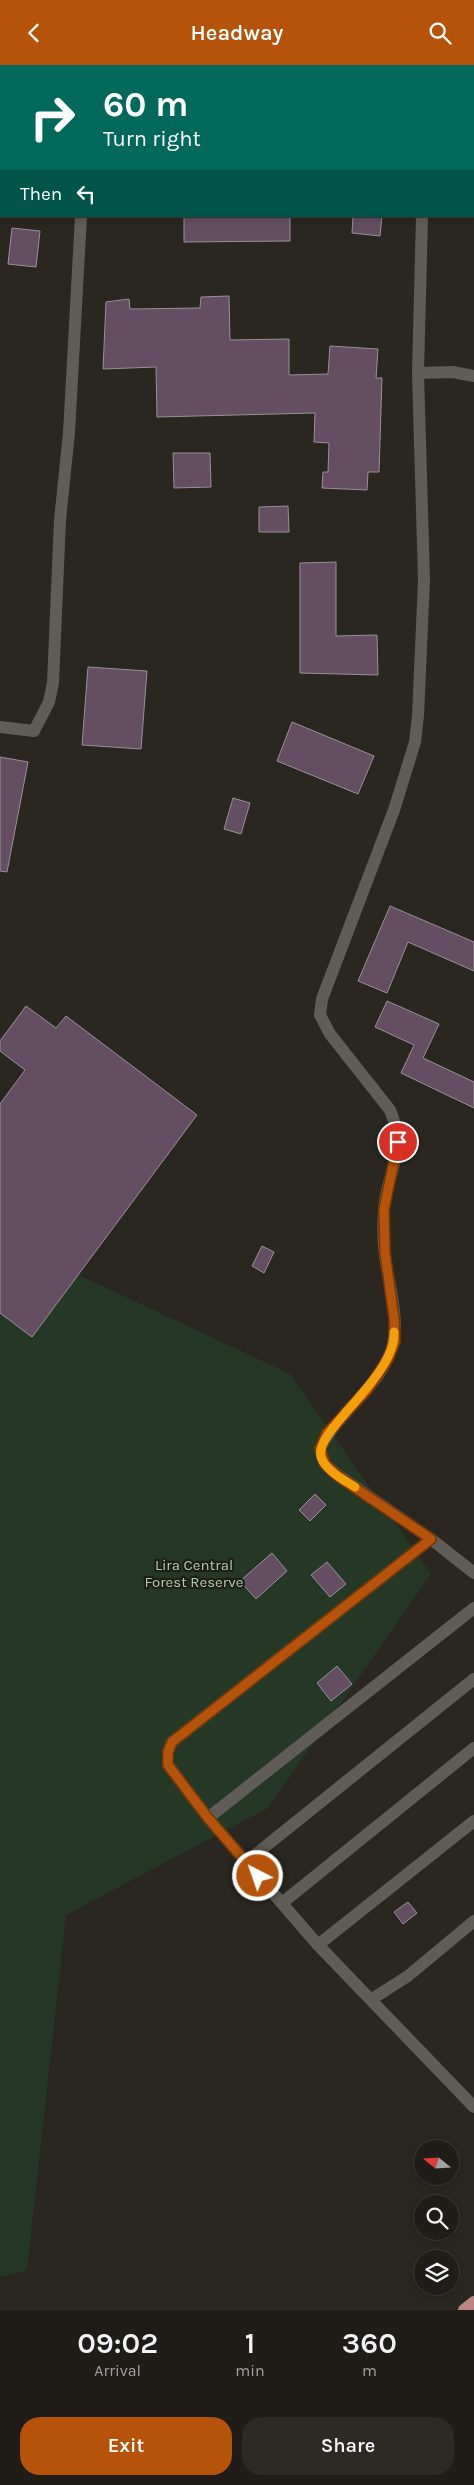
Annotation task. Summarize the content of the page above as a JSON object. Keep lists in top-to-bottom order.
{
  "parks": ["Lira Central Forest Reserve"],
  "north": "left",
  "page": {
    "header": "Headway",
    "turn": ["60 m", "Turn right"],
    "then": "Then",
    "eta": [
      "09:02",
      "Arrival",
      "1",
      "min",
      "360",
      "m"
    ],
    "buttons": ["Exit", "Share"]
  }
}
